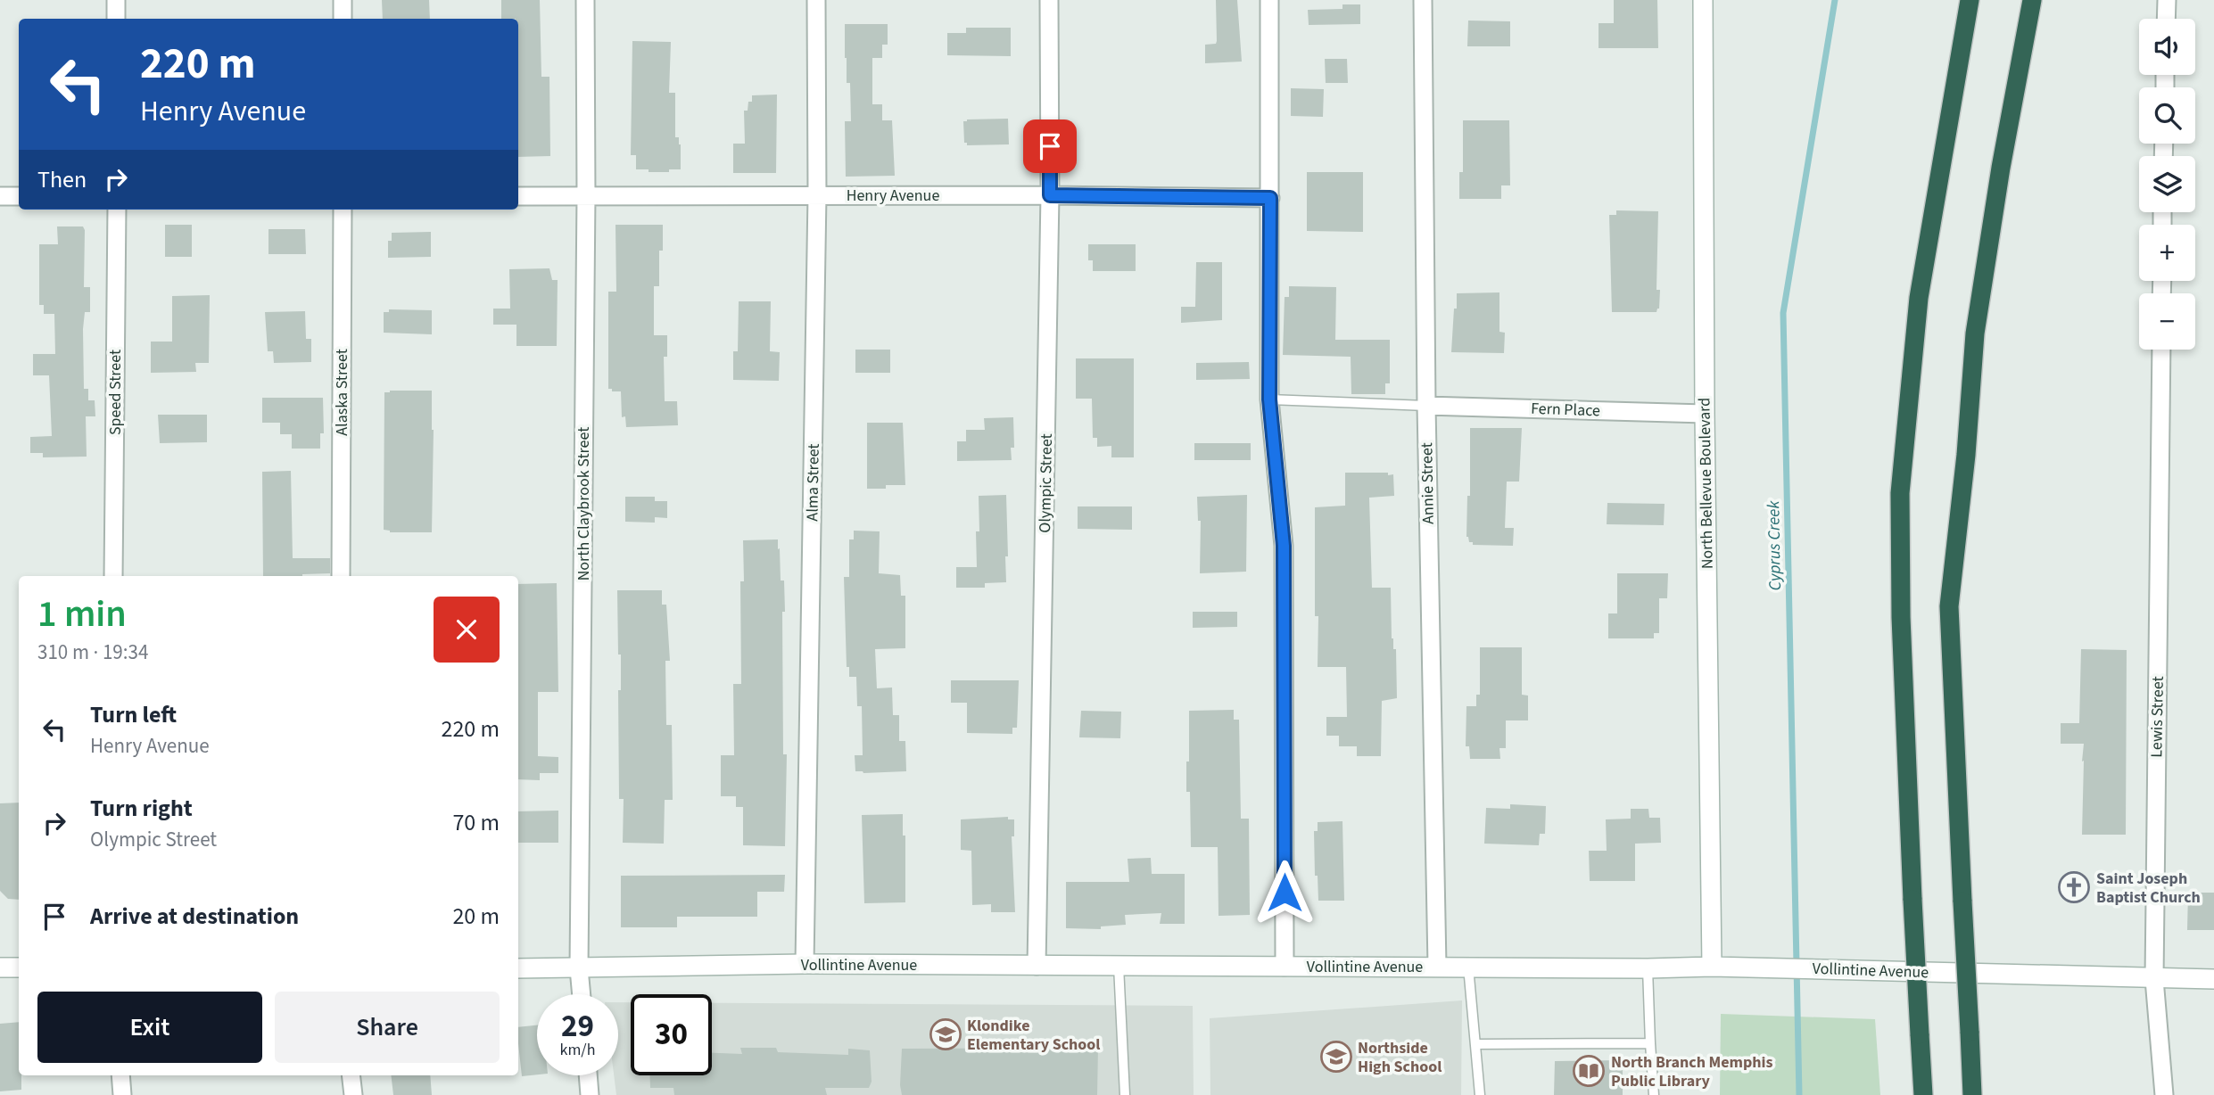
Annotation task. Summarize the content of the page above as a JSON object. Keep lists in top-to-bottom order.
{
  "streets": {
    "street": [
      "Henry Avenue",
      "Speed Street",
      "Alaska Street",
      "Fern Place",
      "Alma Street",
      "Olympic Street",
      "Annie Street",
      "North Bellevue Boulevard",
      "North Claybrook Street",
      "Lewis Street",
      "Vollintine Avenue"
    ]
  },
  "crossings": [
    ["Henry Avenue", "Alma Street"],
    ["Henry Avenue", "Olympic Street"],
    ["Henry Avenue", "North Claybrook Street"],
    ["Fern Place", "Annie Street"],
    ["Fern Place", "North Bellevue Boulevard"],
    ["Alma Street", "Vollintine Avenue"],
    ["Olympic Street", "Vollintine Avenue"],
    ["Annie Street", "Vollintine Avenue"],
    ["North Bellevue Boulevard", "Vollintine Avenue"],
    ["North Claybrook Street", "Vollintine Avenue"],
    ["Lewis Street", "Vollintine Avenue"]
  ],
  "water": ["Cyprus Creek"],
  "places": {
    "church": ["Saint Joseph Baptist Church"],
    "school or university": ["Klondike Elementary School", "Northside High School"],
    "library": ["North Branch Memphis Public Library"]
  },
  "page": {
    "map_buttons": ["+", "−"],
    "turn": ["220 m", "Henry Avenue"],
    "then": "Then",
    "heading": ["1 min", "310 m · 19:34"],
    "list": [
      {
        "name": "Turn left",
        "note": "Henry Avenue",
        "value": "220 m"
      },
      {
        "name": "Turn right",
        "note": "Olympic Street",
        "value": "70 m"
      },
      {
        "name": "Arrive at destination",
        "value": "20 m"
      }
    ],
    "buttons": ["Exit", "Share"],
    "speed": "29 km/h",
    "limit": "30"
  }
}
